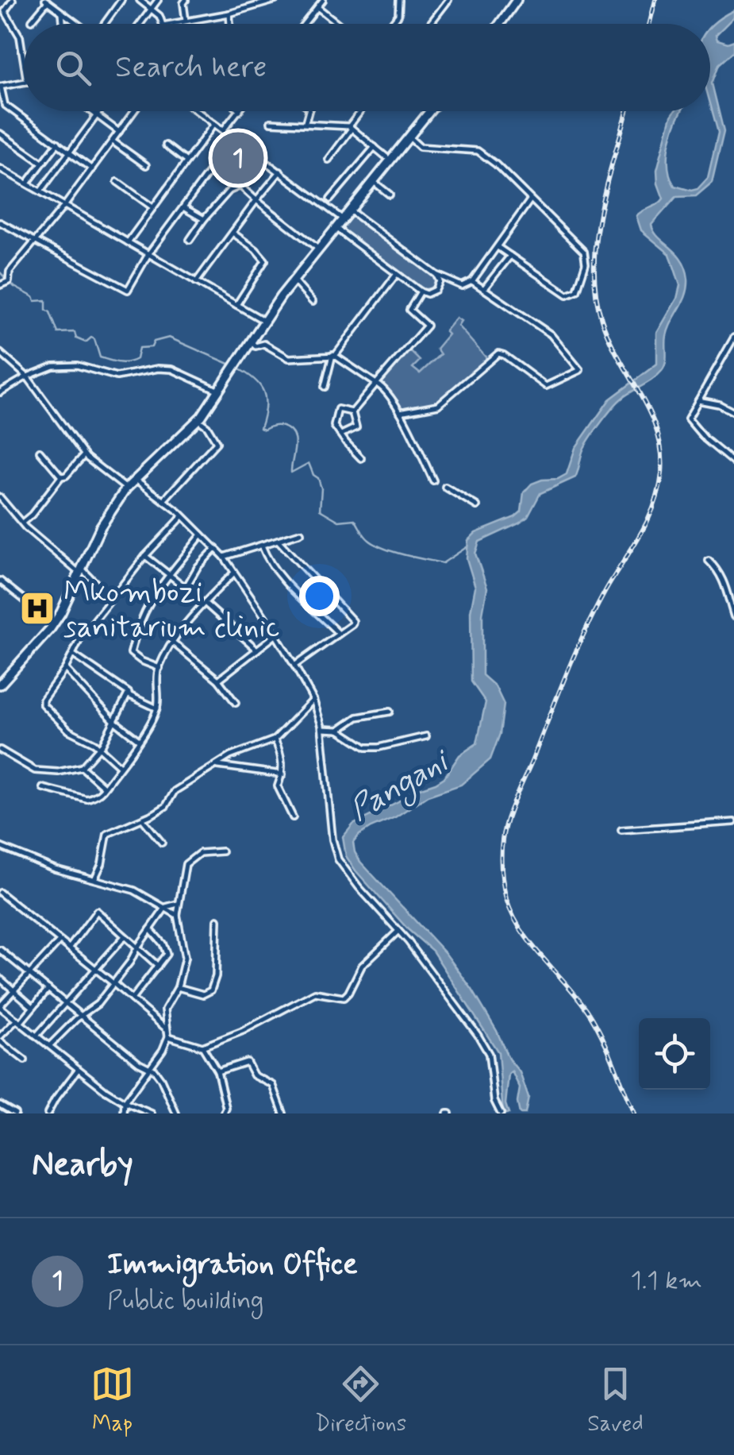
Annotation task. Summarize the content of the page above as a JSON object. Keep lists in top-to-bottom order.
{
  "water": ["Pangani"],
  "places": {
    "hospital": ["Mkombozi sanitarium clinic"]
  },
  "page": {
    "search": "Search here",
    "pins": "1",
    "heading": "Nearby",
    "list": [
      {
        "mark": "1",
        "name": "Immigration Office",
        "note": "Public building",
        "value": "1.1 km"
      }
    ],
    "nav": ["Map", "Directions", "Saved"]
  }
}
